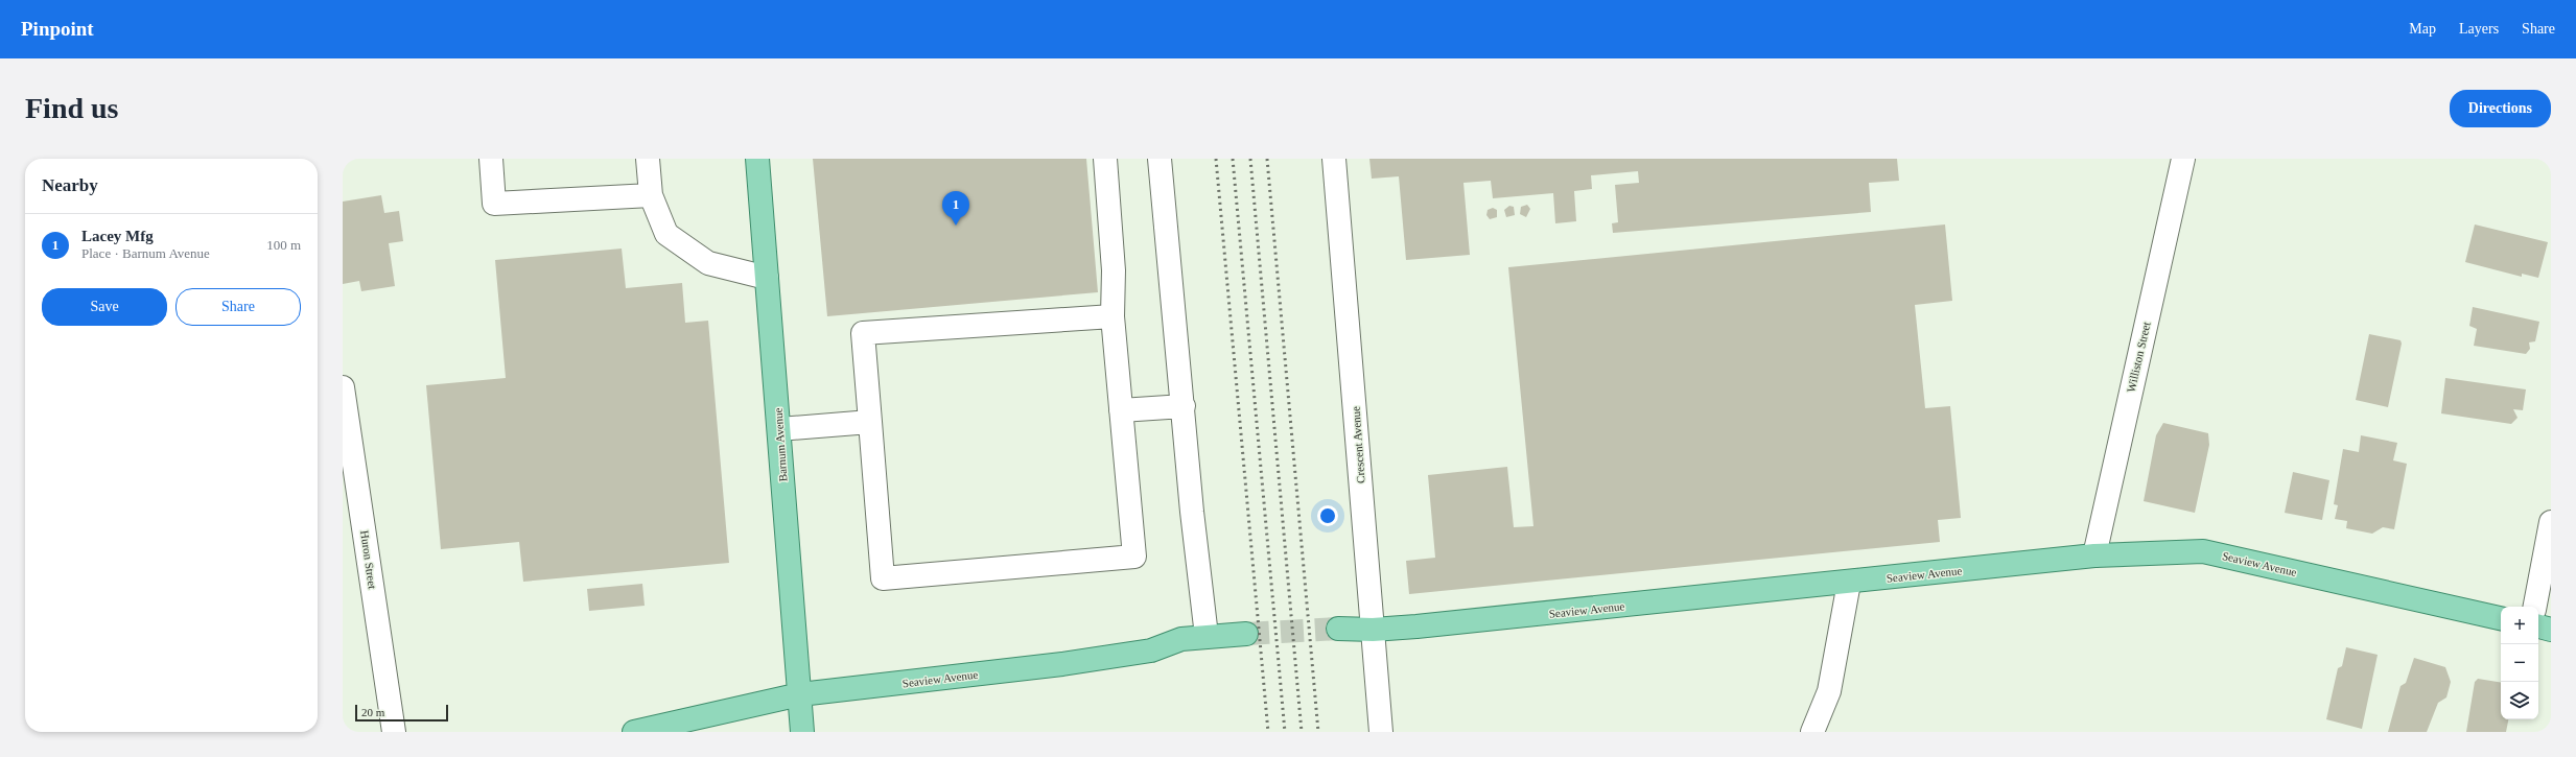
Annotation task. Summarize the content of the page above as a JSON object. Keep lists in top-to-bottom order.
{
  "streets": {
    "main road": ["Barnum Avenue", "Seaview Avenue"],
    "street": ["Williston Street", "Crescent Avenue", "Huron Street"]
  },
  "crossings": [
    ["Williston Street", "Seaview Avenue"],
    ["Barnum Avenue", "Seaview Avenue"],
    ["Crescent Avenue", "Seaview Avenue"]
  ],
  "scale_bar": "20 m",
  "page": {
    "header": "Pinpoint",
    "nav": ["Map", "Layers", "Share"],
    "buttons": [
      "Directions",
      ["Save", "Share"]
    ],
    "title": "Find us",
    "heading": "Nearby",
    "pins": "1",
    "list": [
      {
        "mark": "1",
        "name": "Lacey Mfg",
        "note": "Place · Barnum Avenue",
        "value": "100 m"
      }
    ],
    "map_buttons": ["+", "−"],
    "scale": "20 m"
  }
}
